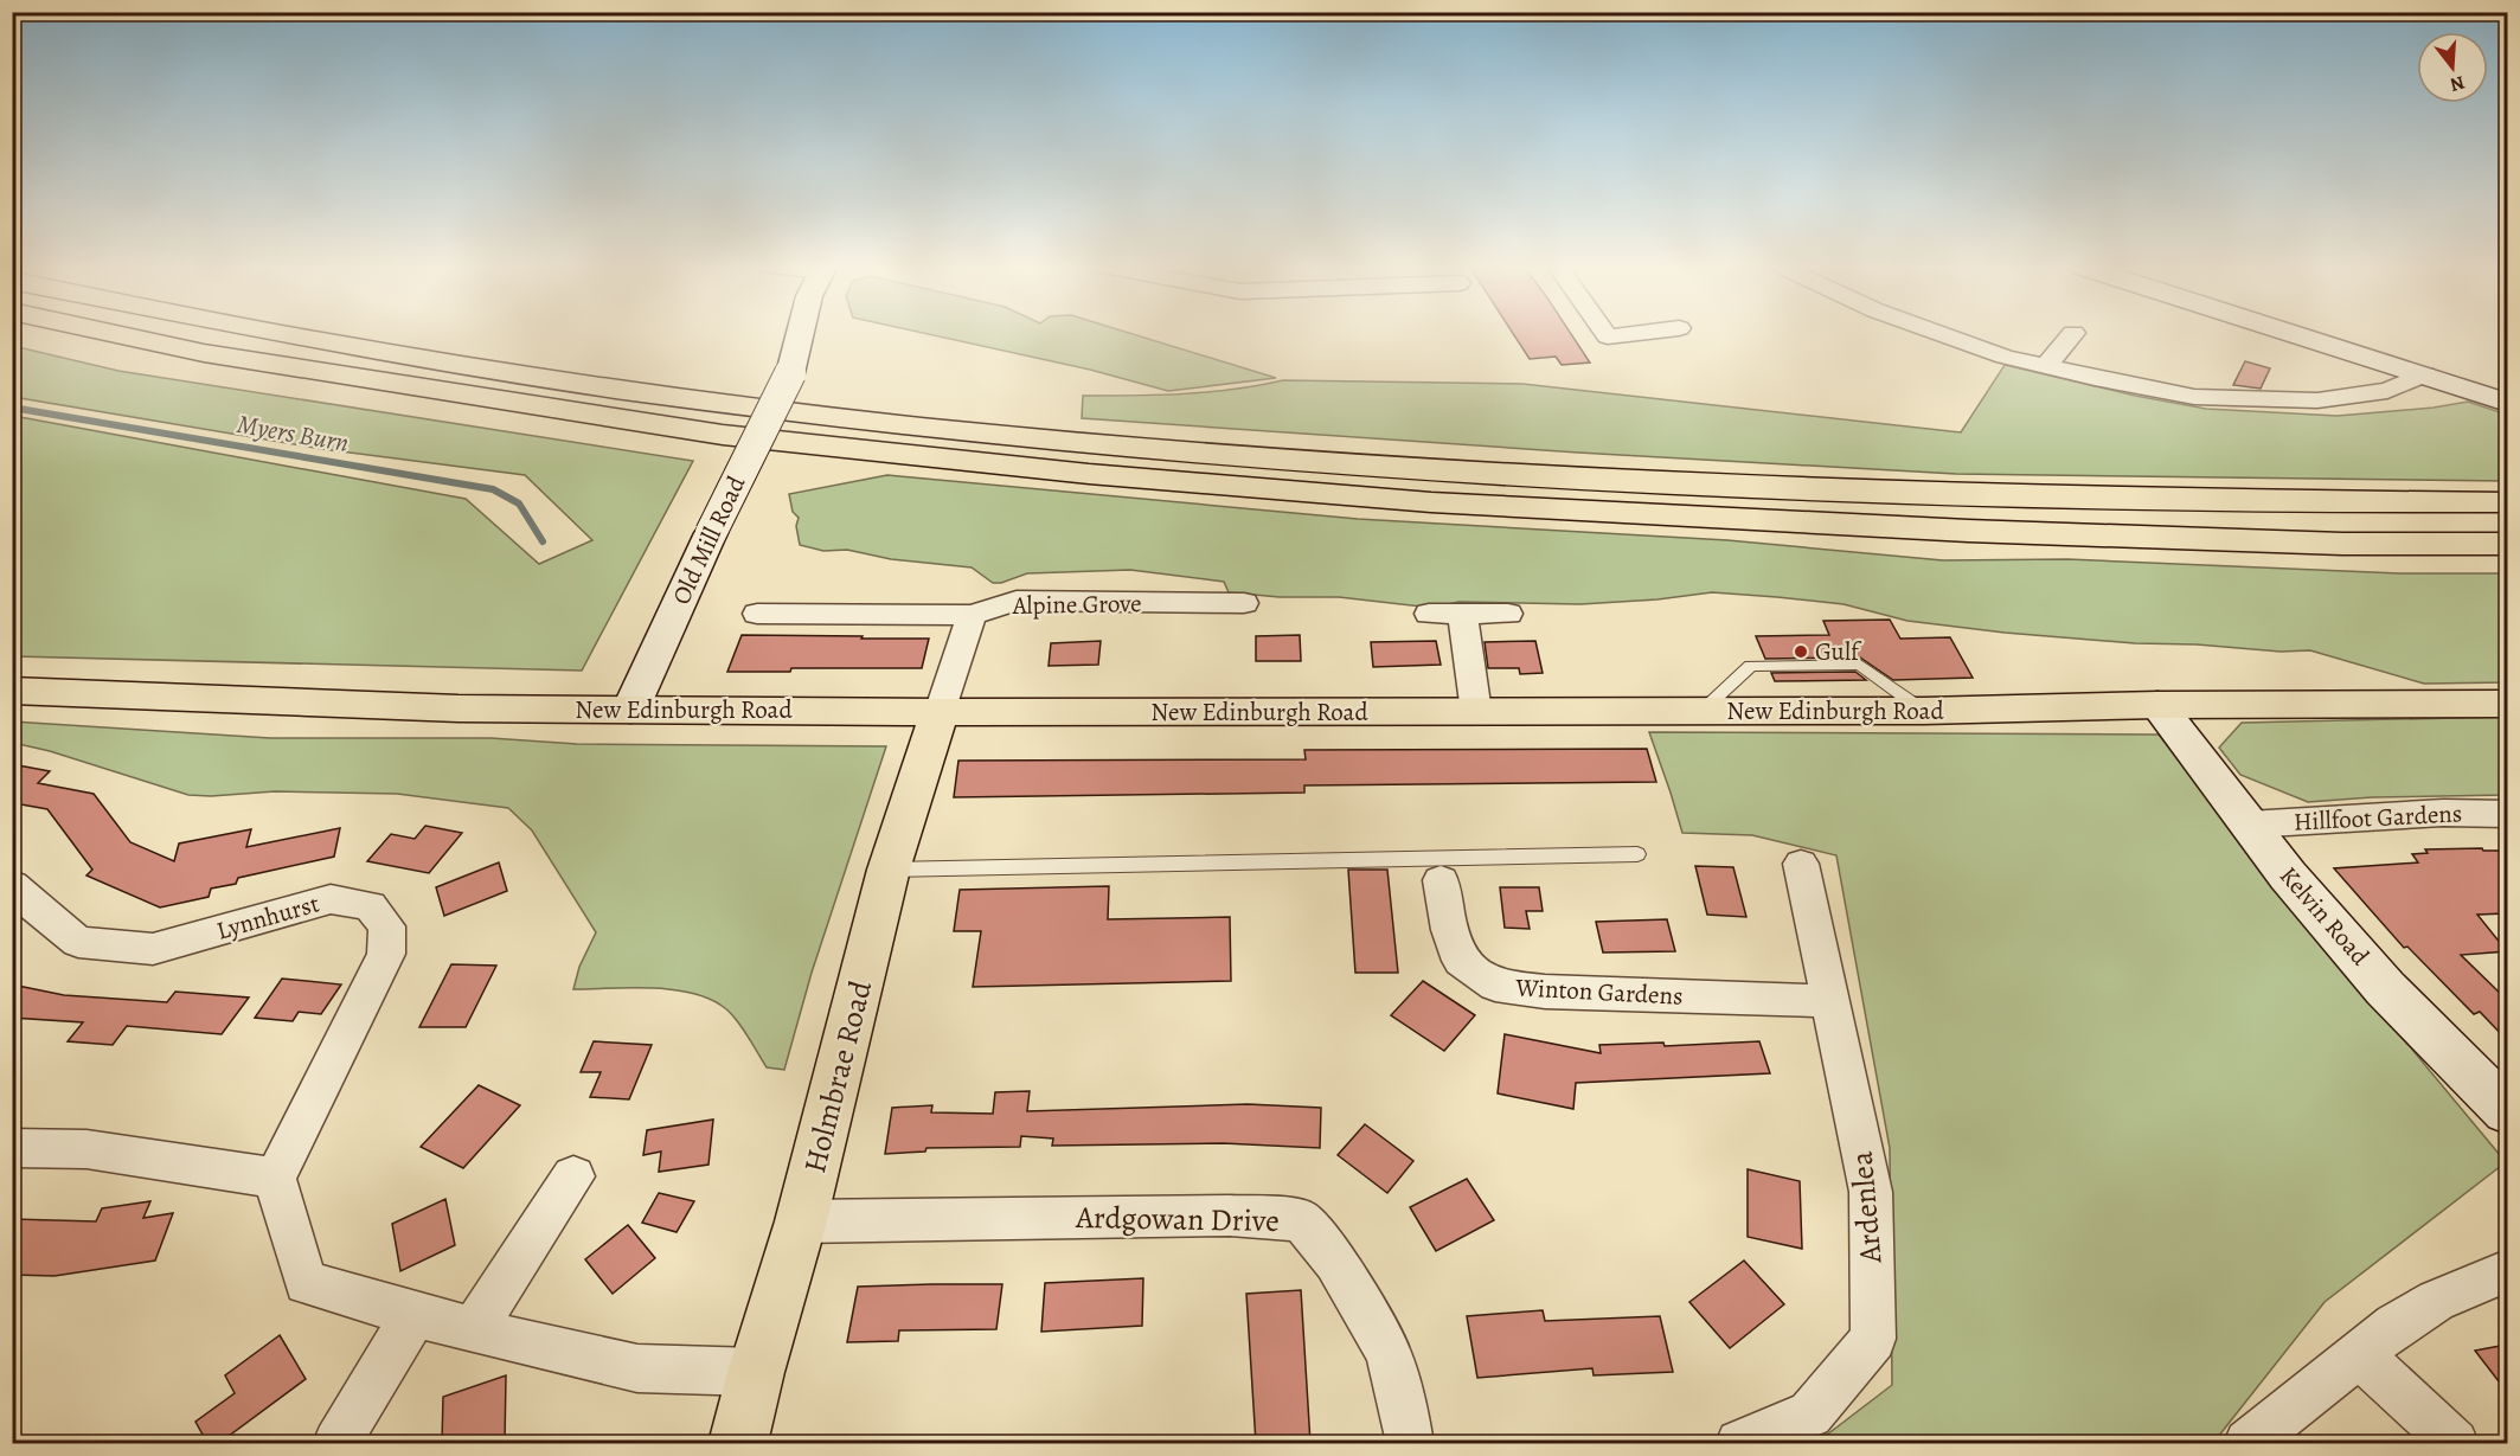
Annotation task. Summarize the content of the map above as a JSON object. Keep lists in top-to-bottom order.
{
  "streets": {
    "main road": ["New Edinburgh Road", "Holmbrae Road"],
    "street": [
      "Old Mill Road",
      "Alpine Grove",
      "Hillfoot Gardens",
      "Kelvin Road",
      "Lynnhurst",
      "Winton Gardens",
      "Ardenlea",
      "Ardgowan Drive"
    ]
  },
  "crossings": [
    ["Old Mill Road", "New Edinburgh Road"],
    ["New Edinburgh Road", "Kelvin Road"],
    ["New Edinburgh Road", "Holmbrae Road"],
    ["Hillfoot Gardens", "Kelvin Road"],
    ["Winton Gardens", "Ardenlea"],
    ["Holmbrae Road", "Ardgowan Drive"]
  ],
  "water": ["Myers Burn"],
  "places": ["Gulf"],
  "north": "bottom"
}
